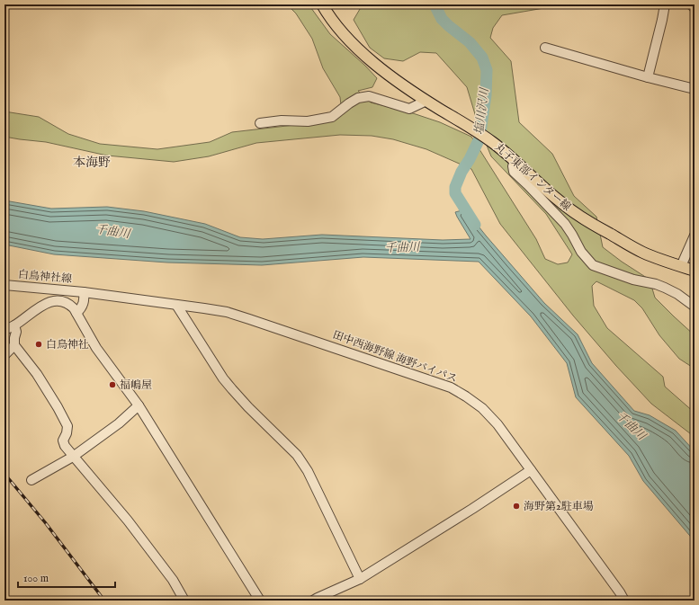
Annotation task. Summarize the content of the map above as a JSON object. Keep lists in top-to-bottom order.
{
  "streets": {
    "main road": ["丸子東部インター線"],
    "street": ["白鳥神社線", "田中西海野線 海野バイパス"]
  },
  "crossings": [
    ["白鳥神社線", "田中西海野線 海野バイパス"]
  ],
  "districts": ["本海野"],
  "water": ["塩川沢川", "千曲川"],
  "places": ["白鳥神社", "福嶋屋", "海野第2駐車場"],
  "scale_bar": "100 m"
}
